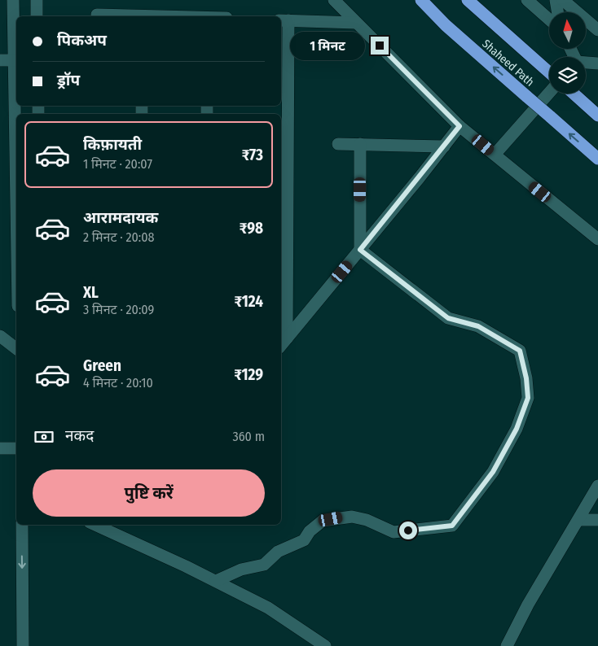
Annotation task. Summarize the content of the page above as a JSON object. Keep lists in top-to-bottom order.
{
  "streets": {
    "highway": ["Shaheed Path"]
  },
  "north": "top",
  "page": {
    "banner": ["पिकअप", "ड्रॉप"],
    "bubble": "1 मिनट",
    "list": [
      {
        "name": "किफ़ायती",
        "note": "1 मिनट · 20:07",
        "value": "₹73"
      },
      {
        "name": "आरामदायक",
        "note": "2 मिनट · 20:08",
        "value": "₹98"
      },
      {
        "name": "XL",
        "note": "3 मिनट · 20:09",
        "value": "₹124"
      },
      {
        "name": "Green",
        "note": "4 मिनट · 20:10",
        "value": "₹129"
      }
    ],
    "pay": ["नकद", "360 m"],
    "buttons": "पुष्टि करें"
  }
}
